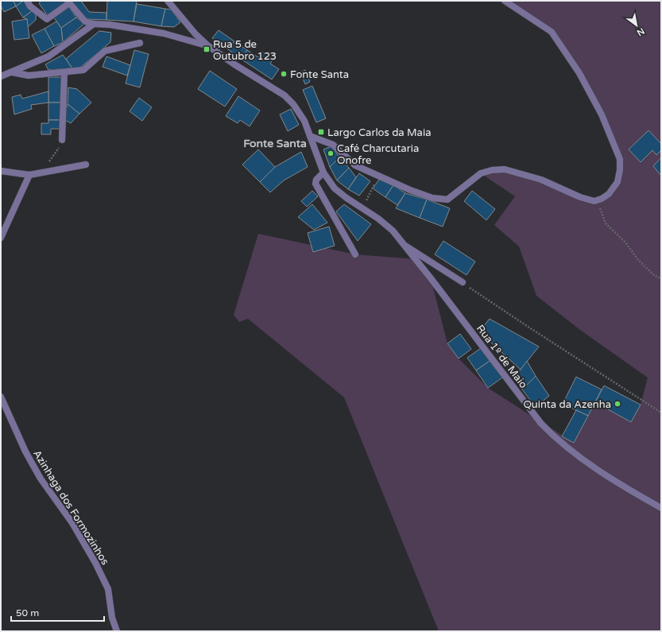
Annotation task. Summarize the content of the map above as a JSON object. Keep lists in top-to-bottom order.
{
  "streets": {
    "street": ["Rua 1º de Maio", "Azinhaga dos Formozinhos"]
  },
  "districts": ["Fonte Santa"],
  "places": {
    "transit": ["Rua 5 de Outubro 123", "Largo Carlos da Maia"],
    "other": ["Fonte Santa", "Café Charcutaria Onofre", "Quinta da Azenha"]
  },
  "scale_bar": "50 m",
  "north": "bottom right"
}
